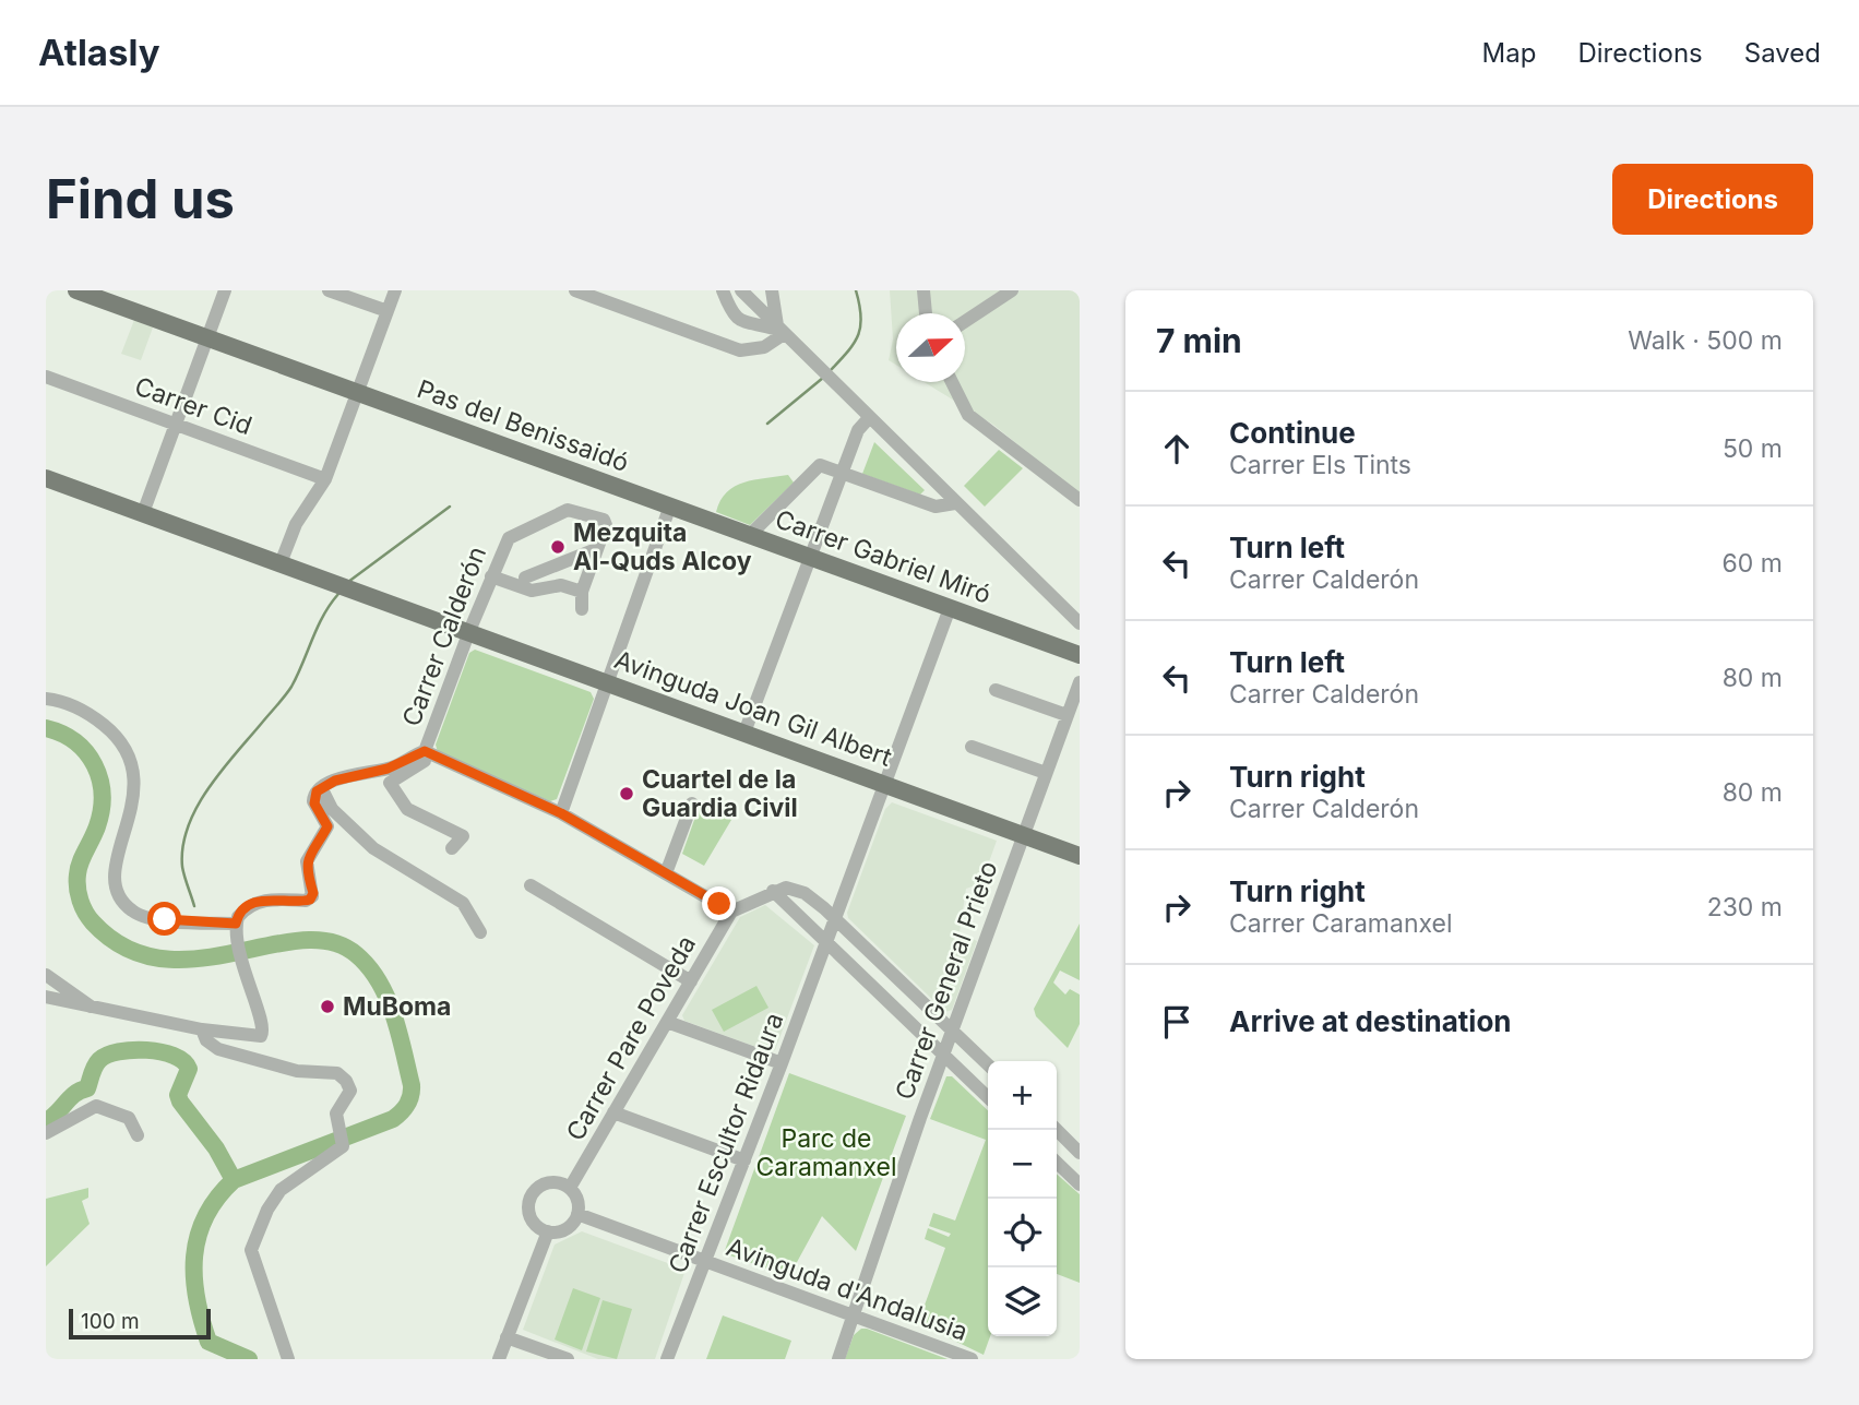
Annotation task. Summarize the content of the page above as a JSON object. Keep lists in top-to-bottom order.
{
  "streets": {
    "main road": ["Pas del Benissaidó", "Carrer Gabriel Miró", "Avinguda Joan Gil Albert"],
    "street": [
      "Carrer Cid",
      "Carrer Calderón",
      "Carrer General Prieto",
      "Carrer Pare Poveda",
      "Carrer Escultor Ridaura",
      "Avinguda d'Andalusia"
    ]
  },
  "crossings": [
    ["Pas del Benissaidó", "Carrer Gabriel Miró"],
    ["Carrer Gabriel Miró", "Carrer Escultor Ridaura"],
    ["Carrer Calderón", "Avinguda Joan Gil Albert"],
    ["Avinguda Joan Gil Albert", "Carrer General Prieto"],
    ["Avinguda Joan Gil Albert", "Carrer Escultor Ridaura"],
    ["Carrer General Prieto", "Avinguda d'Andalusia"],
    ["Carrer Pare Poveda", "Avinguda d'Andalusia"],
    ["Carrer Escultor Ridaura", "Avinguda d'Andalusia"]
  ],
  "parks": ["Parc de Caramanxel"],
  "places": ["Mezquita Al-Quds Alcoy", "Cuartel de la Guardia Civil", "MuBoma"],
  "scale_bar": "100 m",
  "north": "right",
  "page": {
    "header": "Atlasly",
    "nav": ["Map", "Directions", "Saved"],
    "buttons": "Directions",
    "title": "Find us",
    "heading": ["7 min", "Walk · 500 m"],
    "list": [
      ["Continue", "Carrer Els Tints", "50 m"],
      ["Turn left", "Carrer Calderón", "60 m"],
      ["Turn left", "Carrer Calderón", "80 m"],
      ["Turn right", "Carrer Calderón", "80 m"],
      ["Turn right", "Carrer Caramanxel", "230 m"],
      "Arrive at destination"
    ],
    "map_buttons": ["+", "−"],
    "scale": "100 m"
  }
}
